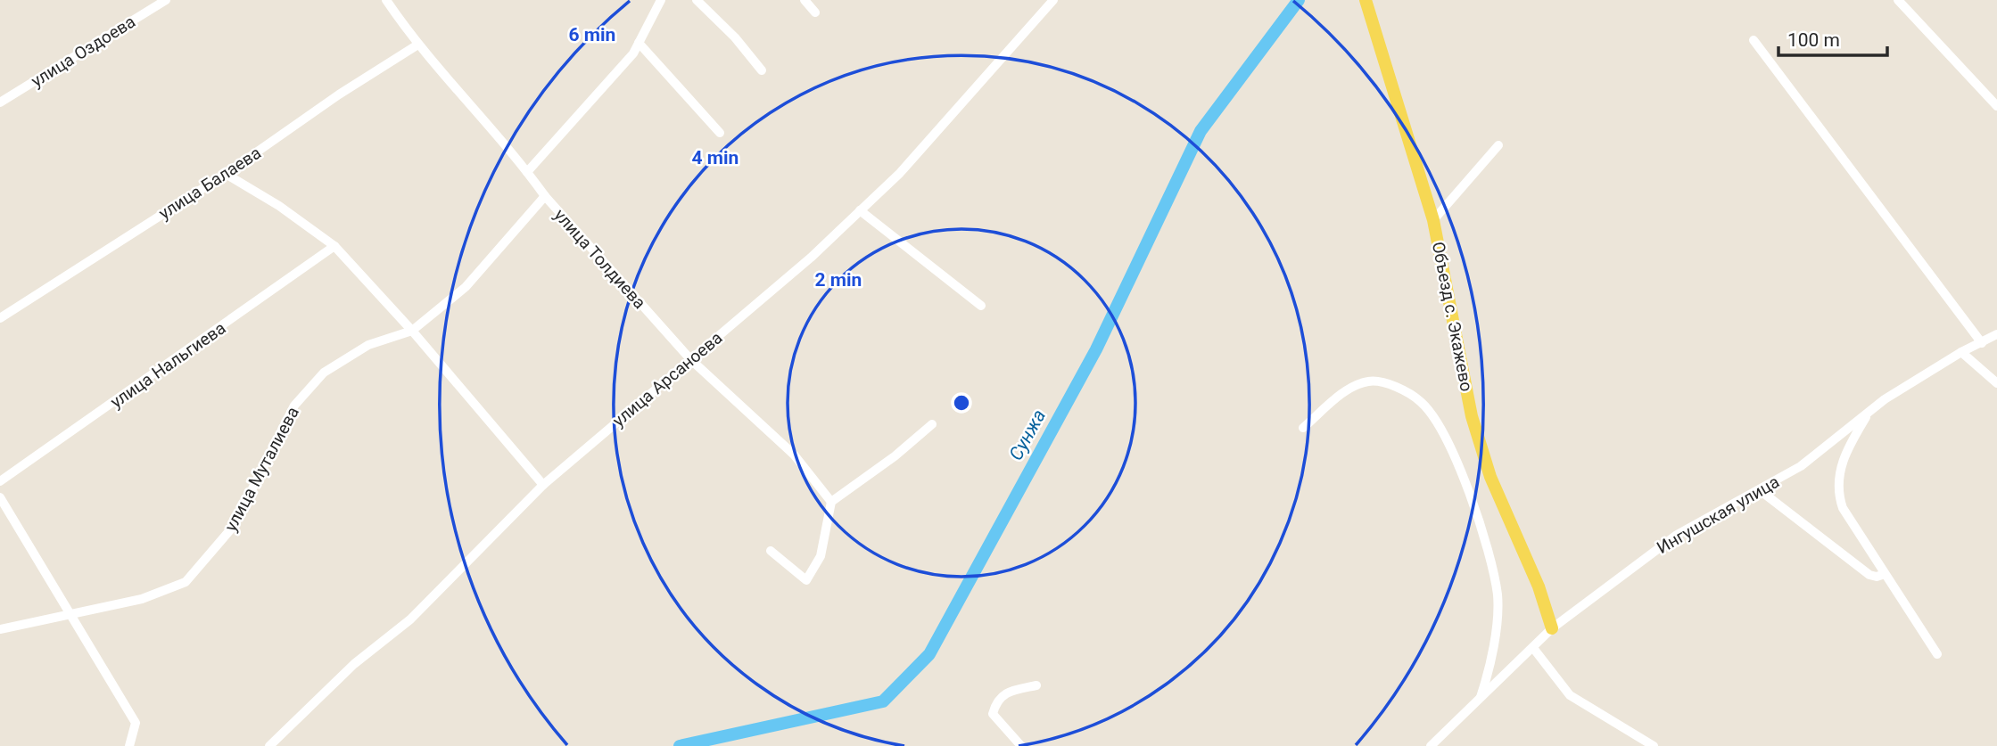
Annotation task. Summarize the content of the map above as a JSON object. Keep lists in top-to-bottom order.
{
  "streets": {
    "main road": ["Объезд с. Экажево"],
    "street": [
      "улица Оздоева",
      "улица Балаева",
      "улица Толдиева",
      "улица Нальгиева",
      "улица Арсаноева",
      "улица Муталиева",
      "Ингушская улица"
    ]
  },
  "crossings": [
    ["улица Балаева", "улица Толдиева"],
    ["улица Толдиева", "улица Арсаноева"],
    ["улица Толдиева", "улица Муталиева"],
    ["Объезд с. Экажево", "Ингушская улица"]
  ],
  "water": ["Сунжа"],
  "scale_bar": "100 m",
  "rings": ["6 min", "4 min", "2 min"]
}
